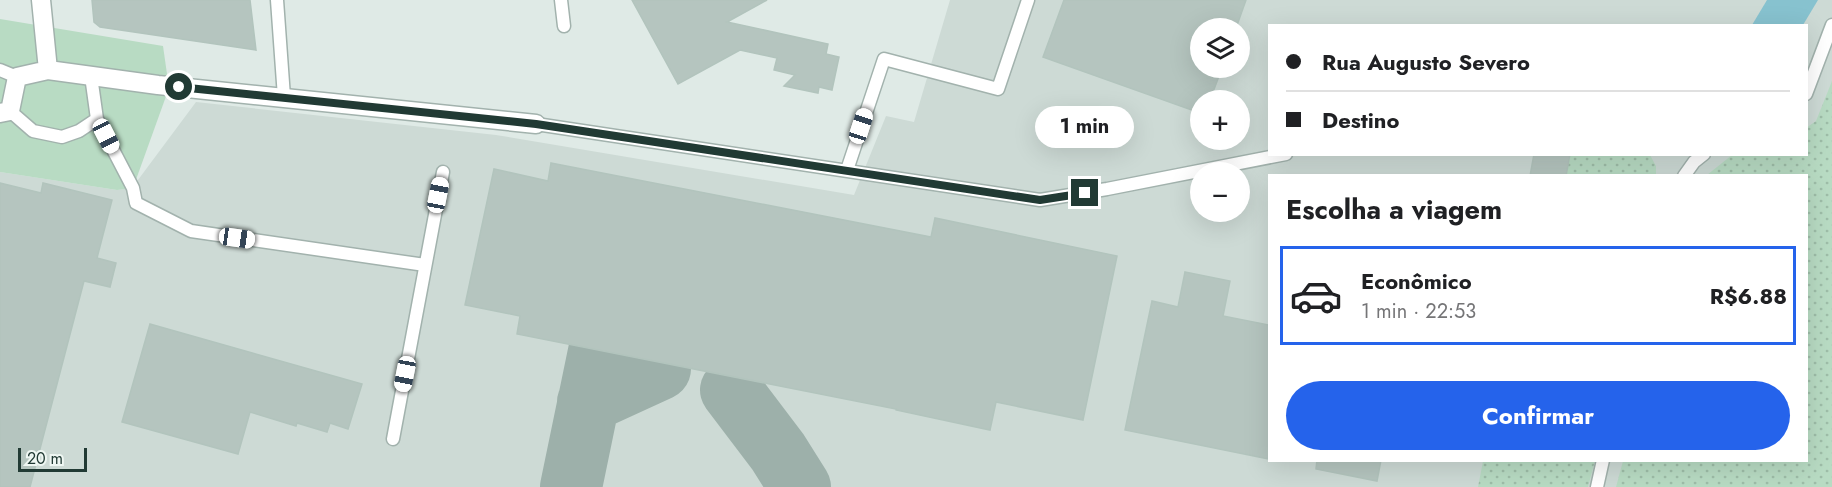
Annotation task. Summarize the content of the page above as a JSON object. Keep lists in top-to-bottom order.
{
  "scale_bar": "20 m",
  "page": {
    "map_buttons": ["+", "−"],
    "banner": ["Rua Augusto Severo", "Destino"],
    "bubble": "1 min",
    "heading": "Escolha a viagem",
    "list": [
      {
        "name": "Econômico",
        "note": "1 min · 22:53",
        "value": "R$6.88"
      }
    ],
    "buttons": "Confirmar",
    "scale": "20 m"
  }
}
